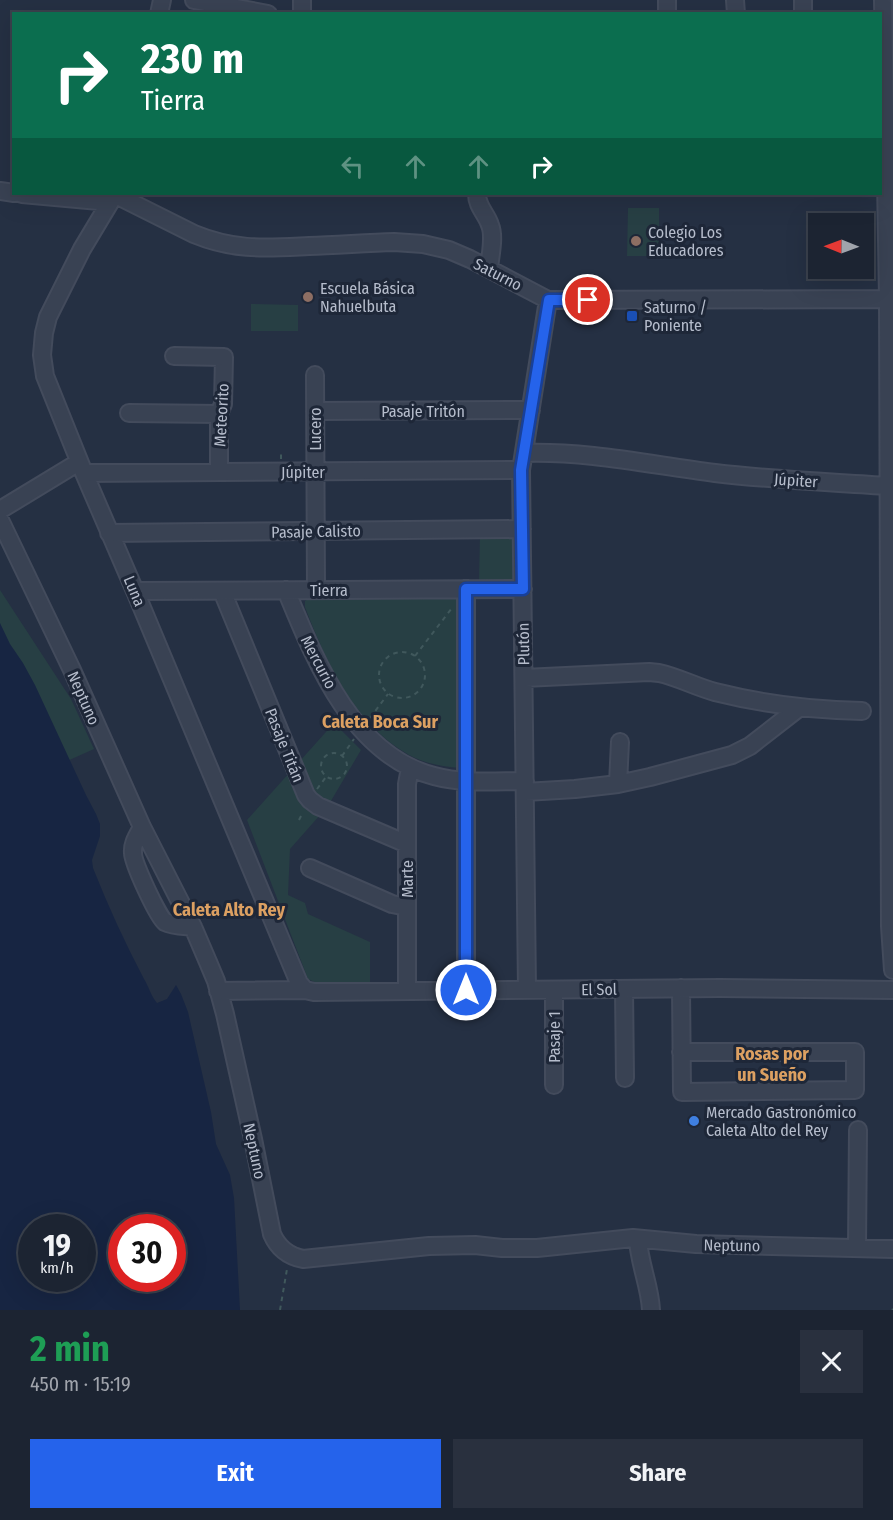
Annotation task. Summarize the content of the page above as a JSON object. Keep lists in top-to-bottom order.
{
  "streets": {
    "street": [
      "Saturno",
      "Pasaje Tritón",
      "Meteorito",
      "Lucero",
      "Júpiter",
      "Pasaje Calisto",
      "Tierra",
      "Luna",
      "Plutón",
      "Mercurio",
      "Neptuno",
      "Pasaje Titán",
      "Marte",
      "El Sol",
      "Pasaje 1"
    ]
  },
  "crossings": [
    ["Saturno", "Luna"],
    ["Saturno", "Plutón"],
    ["Pasaje Tritón", "Lucero"],
    ["Pasaje Tritón", "Plutón"],
    ["Meteorito", "Júpiter"],
    ["Lucero", "Júpiter"],
    ["Lucero", "Pasaje Calisto"],
    ["Lucero", "Tierra"],
    ["Júpiter", "Luna"],
    ["Júpiter", "Plutón"],
    ["Pasaje Calisto", "Luna"],
    ["Pasaje Calisto", "Plutón"],
    ["Tierra", "Luna"],
    ["Tierra", "Plutón"],
    ["Tierra", "Mercurio"],
    ["Tierra", "Pasaje Titán"],
    ["Luna", "El Sol"],
    ["Plutón", "Mercurio"],
    ["Plutón", "El Sol"],
    ["Mercurio", "Marte"],
    ["Neptuno", "El Sol"],
    ["Pasaje Titán", "Marte"],
    ["Marte", "El Sol"],
    ["El Sol", "Pasaje 1"]
  ],
  "districts": ["Caleta Boca Sur", "Caleta Alto Rey", "Rosas por un Sueño"],
  "places": {
    "other": ["Colegio Los Educadores", "Escuela Básica Nahuelbuta", "Mercado Gastronómico Caleta Alto del Rey"],
    "transit": ["Saturno / Poniente"]
  },
  "north": "left",
  "page": {
    "turn": ["230 m", "Tierra"],
    "speed": "19 km/h",
    "limit": "30",
    "heading": ["2 min", "450 m · 15:19"],
    "buttons": ["Exit", "Share"]
  }
}
